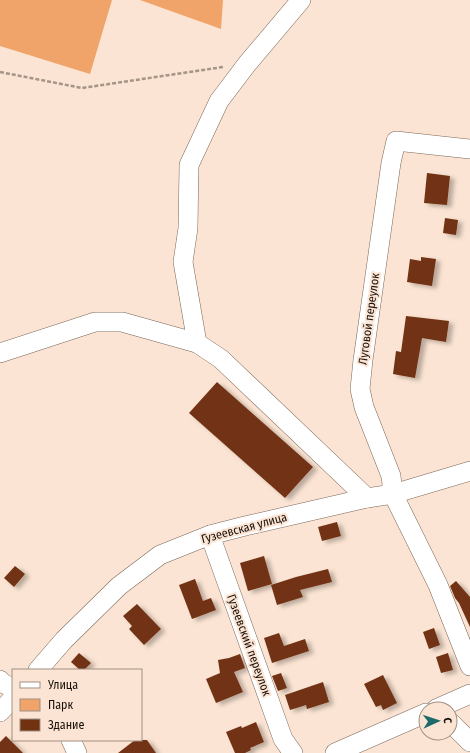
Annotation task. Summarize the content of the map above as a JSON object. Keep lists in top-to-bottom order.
{
  "streets": {
    "street": ["Луговой переулок", "Гузеевская улица", "Гузеевский переулок"]
  },
  "crossings": [
    ["Луговой переулок", "Гузеевская улица"],
    ["Гузеевская улица", "Гузеевский переулок"]
  ],
  "legend": ["Улица", "Парк", "Здание"],
  "north": "right"
}
